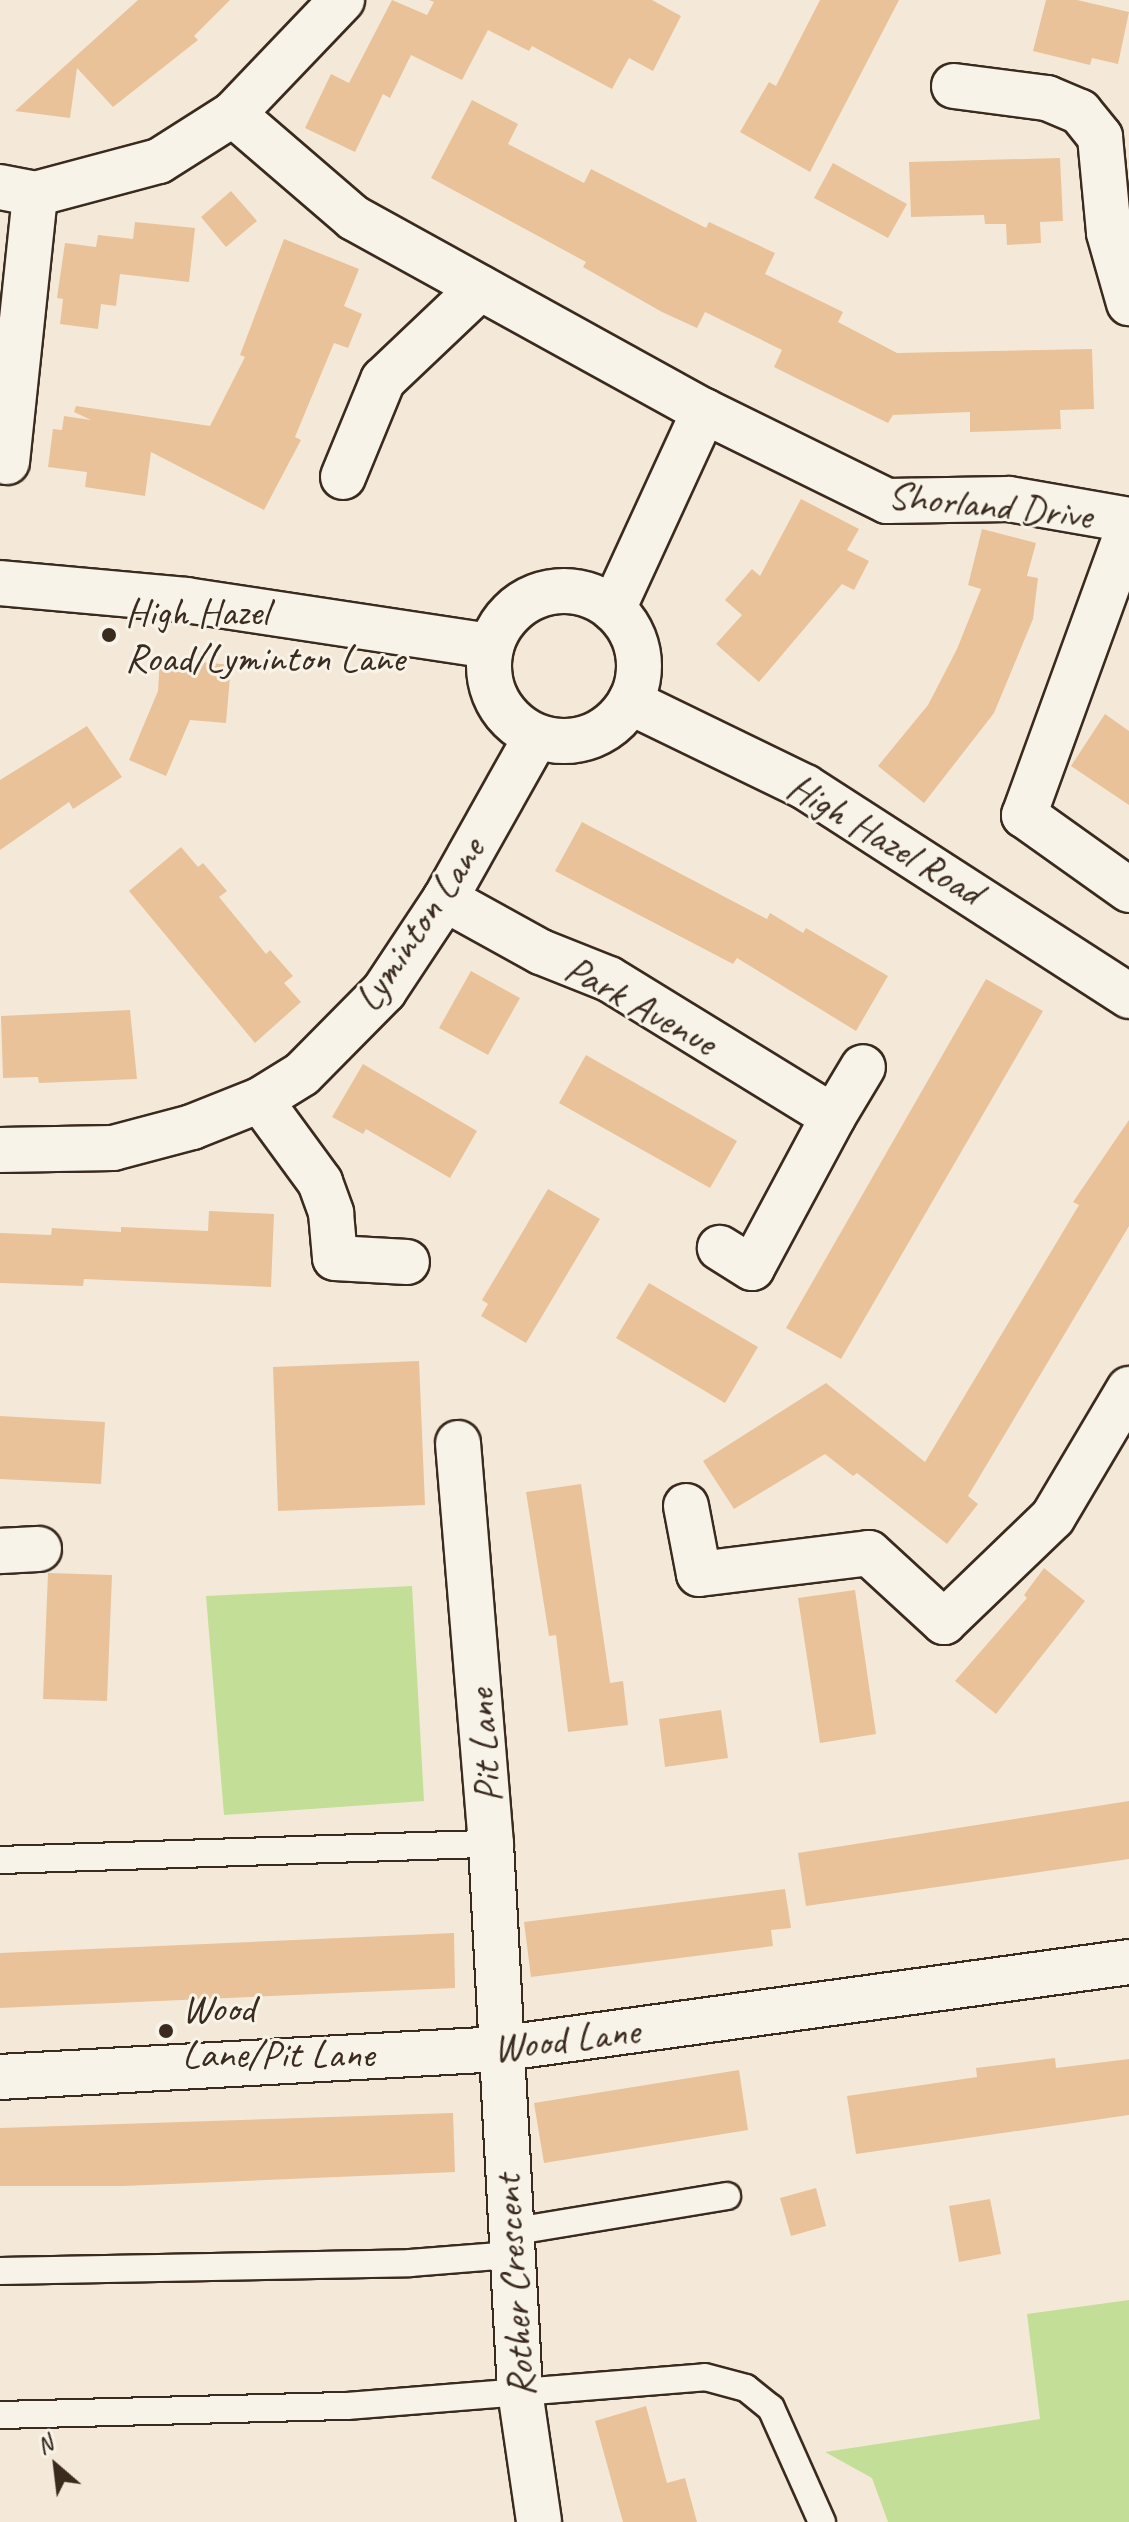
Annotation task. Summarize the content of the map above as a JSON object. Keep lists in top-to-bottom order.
{
  "streets": {
    "street": [
      "Shorland Drive",
      "High Hazel Road",
      "Lyminton Lane",
      "Park Avenue",
      "Pit Lane",
      "Wood Lane",
      "Rother Crescent"
    ]
  },
  "crossings": [
    ["High Hazel Road", "Lyminton Lane"],
    ["Lyminton Lane", "Park Avenue"],
    ["Pit Lane", "Wood Lane"],
    ["Pit Lane", "Rother Crescent"],
    ["Wood Lane", "Rother Crescent"]
  ],
  "places": ["High Hazel Road/Lyminton Lane", "Wood Lane/Pit Lane"],
  "north": "top left"
}
